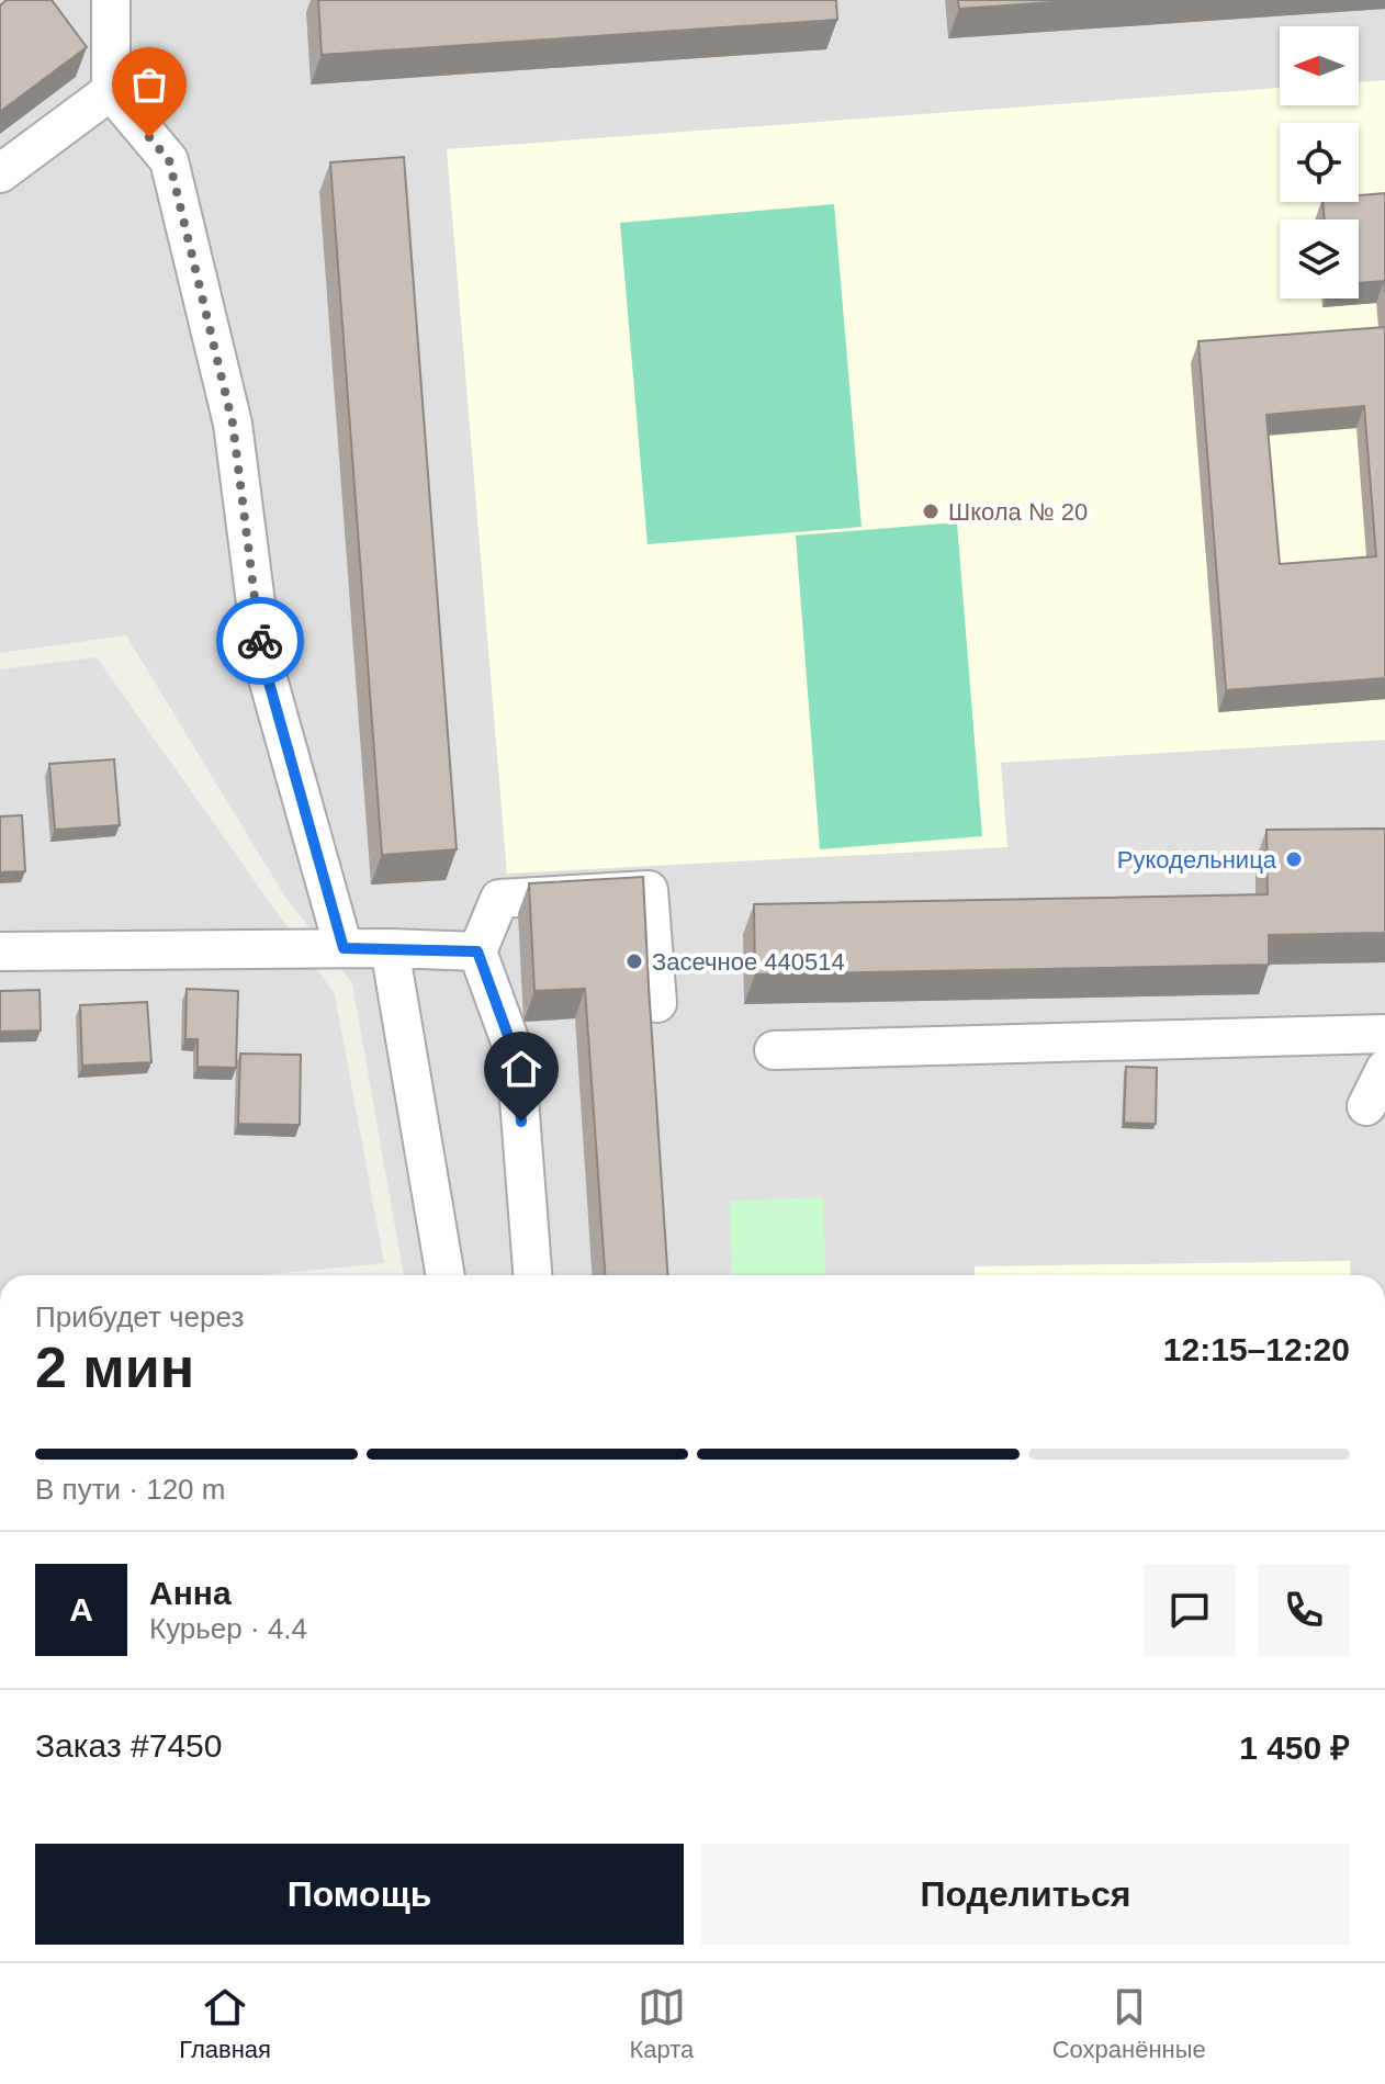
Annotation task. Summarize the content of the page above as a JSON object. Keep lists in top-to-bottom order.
{
  "places": ["Школа № 20", "Рукодельница", "Засечное 440514"],
  "north": "left",
  "page": {
    "heading": ["2 мин", "Прибудет через", "12:15–12:20"],
    "panel": [
      "Анна",
      "Курьер · 4.4",
      "Заказ #7450",
      "1 450 ₽"
    ],
    "bar": "В пути · 120 m",
    "round": "А",
    "buttons": ["Помощь", "Поделиться"],
    "tabs": ["Главная", "Карта", "Сохранённые"]
  }
}
